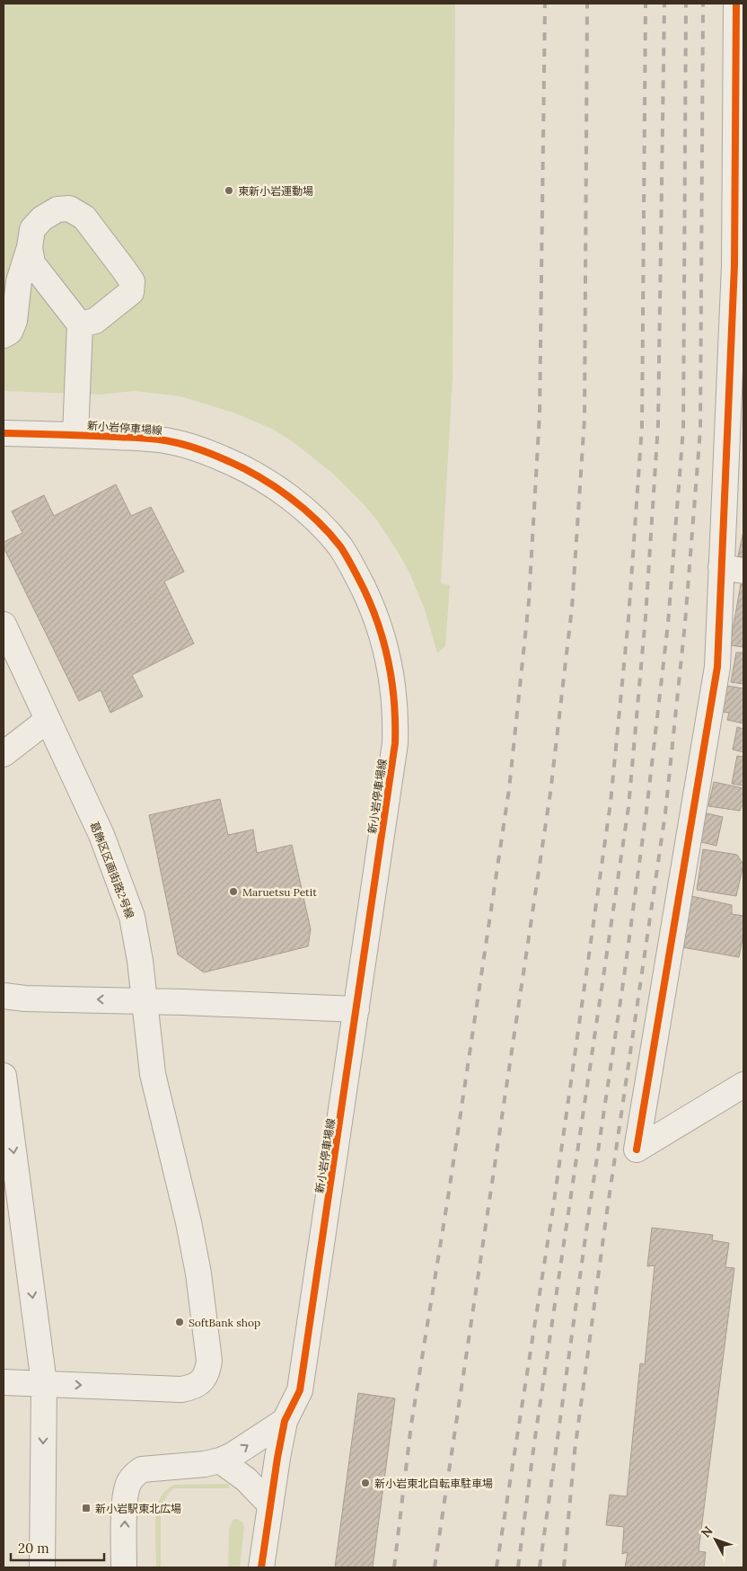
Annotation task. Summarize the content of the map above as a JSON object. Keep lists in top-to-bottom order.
{
  "streets": {
    "street": ["新小岩停車場線", "葛飾区区画街路2号線"]
  },
  "places": {
    "other": [
      "東新小岩運動場",
      "Maruetsu Petit",
      "SoftBank shop",
      "新小岩東北自転車駐車場"
    ],
    "transit": ["新小岩駅東北広場"]
  },
  "scale_bar": "20 m",
  "north": "top left"
}
